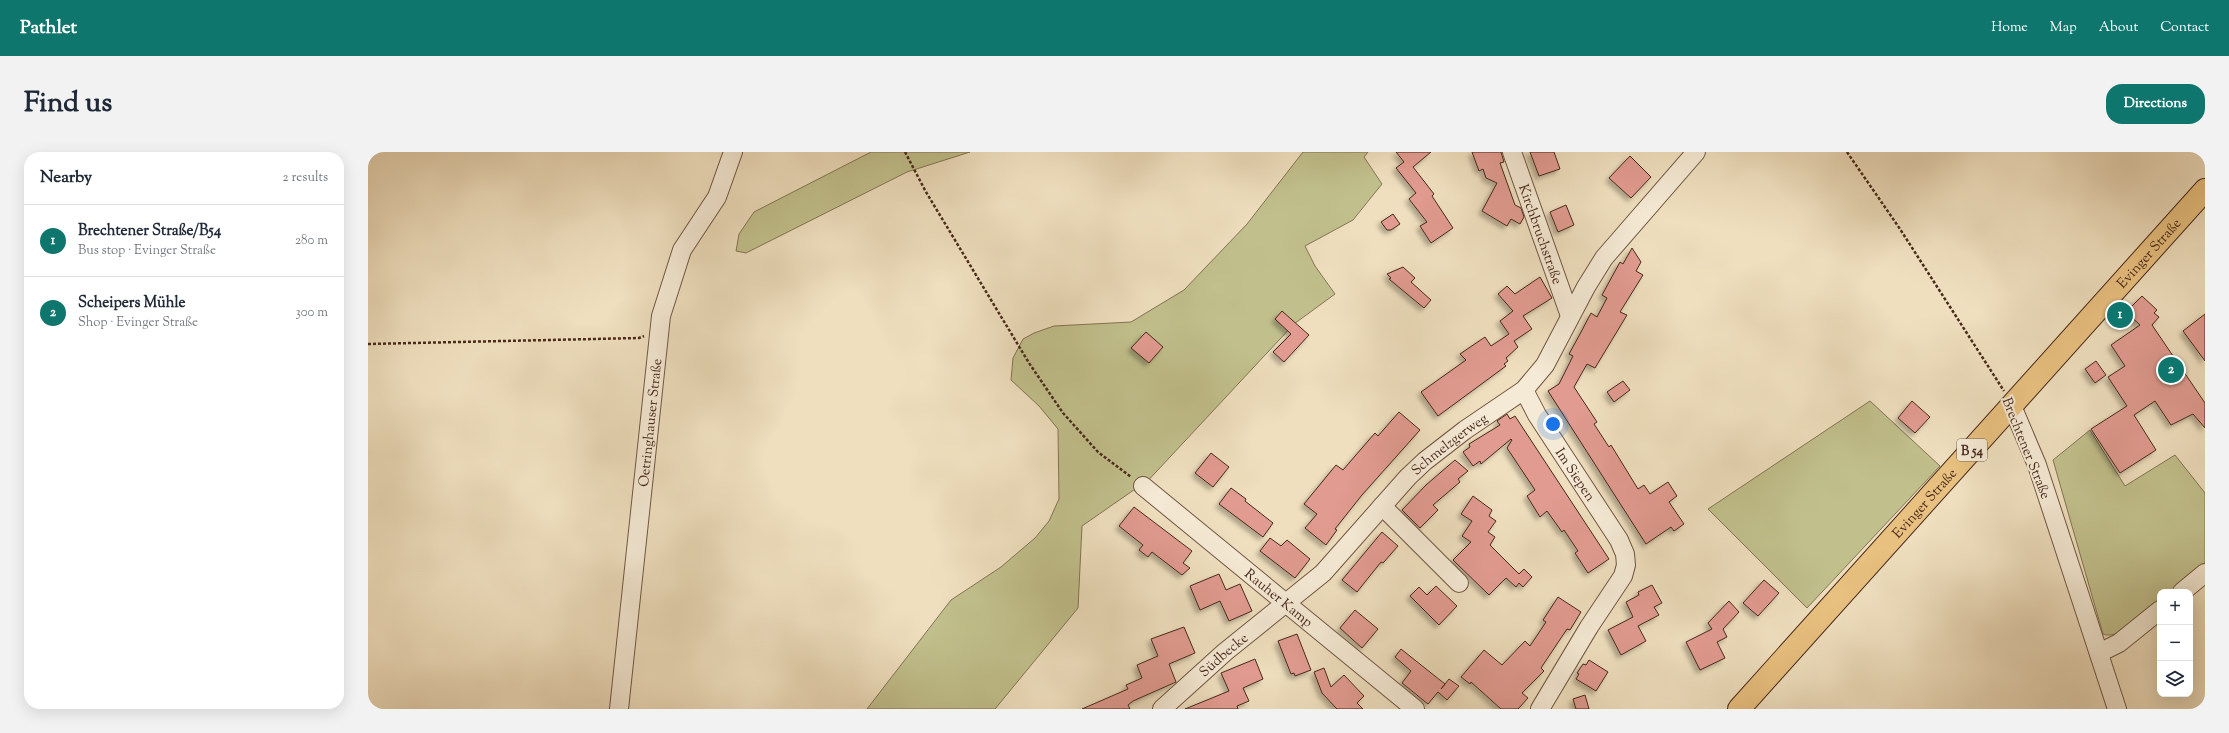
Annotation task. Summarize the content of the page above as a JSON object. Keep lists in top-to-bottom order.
{
  "streets": {
    "main road": ["Evinger Straße", "B 54"],
    "street": [
      "Kirchbruchstraße",
      "Oetringhauser Straße",
      "Schmelzgerweg",
      "Brechtener Straße",
      "Im Siepen",
      "Rauher Kamp",
      "Südbecke"
    ]
  },
  "crossings": [
    ["Evinger Straße", "Brechtener Straße"],
    ["Schmelzgerweg", "Im Siepen"],
    ["Schmelzgerweg", "Rauher Kamp"],
    ["Schmelzgerweg", "Südbecke"],
    ["Rauher Kamp", "Südbecke"]
  ],
  "page": {
    "header": "Pathlet",
    "nav": [
      "Home",
      "Map",
      "About",
      "Contact"
    ],
    "title": "Find us",
    "buttons": "Directions",
    "heading": ["Nearby", "2 results"],
    "list": [
      {
        "mark": "1",
        "name": "Brechtener Straße/B54",
        "note": "Bus stop · Evinger Straße",
        "value": "280 m"
      },
      {
        "mark": "2",
        "name": "Scheipers Mühle",
        "note": "Shop · Evinger Straße",
        "value": "300 m"
      }
    ],
    "pins": ["1", "2"],
    "map_buttons": ["+", "−"]
  }
}
